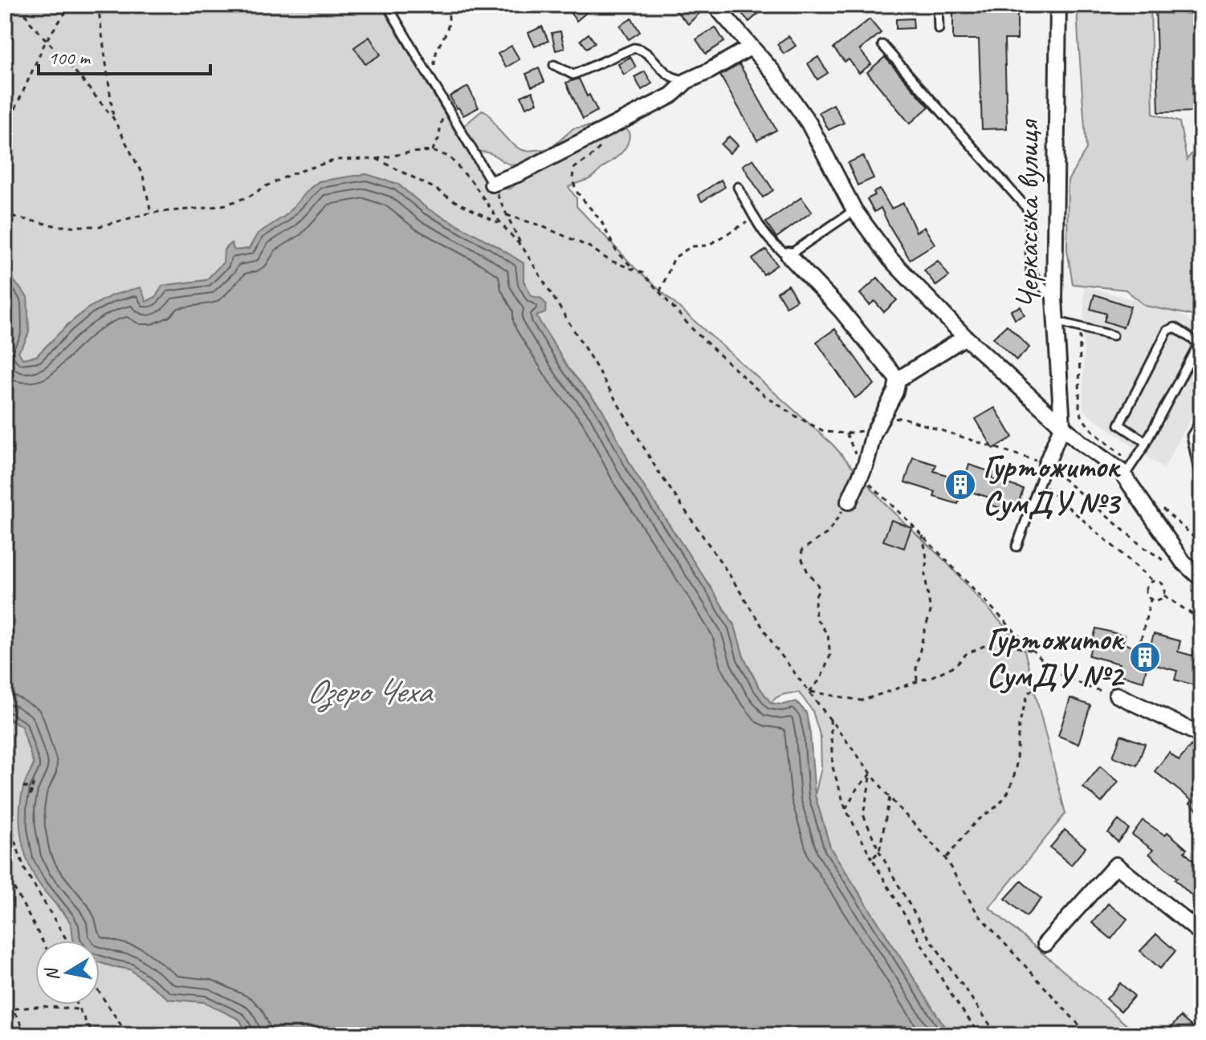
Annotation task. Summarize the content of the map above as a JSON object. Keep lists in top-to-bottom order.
{
  "streets": {
    "street": ["Черкаська вулиця"]
  },
  "water": ["Озеро Чеха"],
  "places": {
    "building": ["Гуртожиток СумДУ №3", "Гуртожиток СумДУ №2"]
  },
  "scale_bar": "100 m",
  "north": "left"
}
